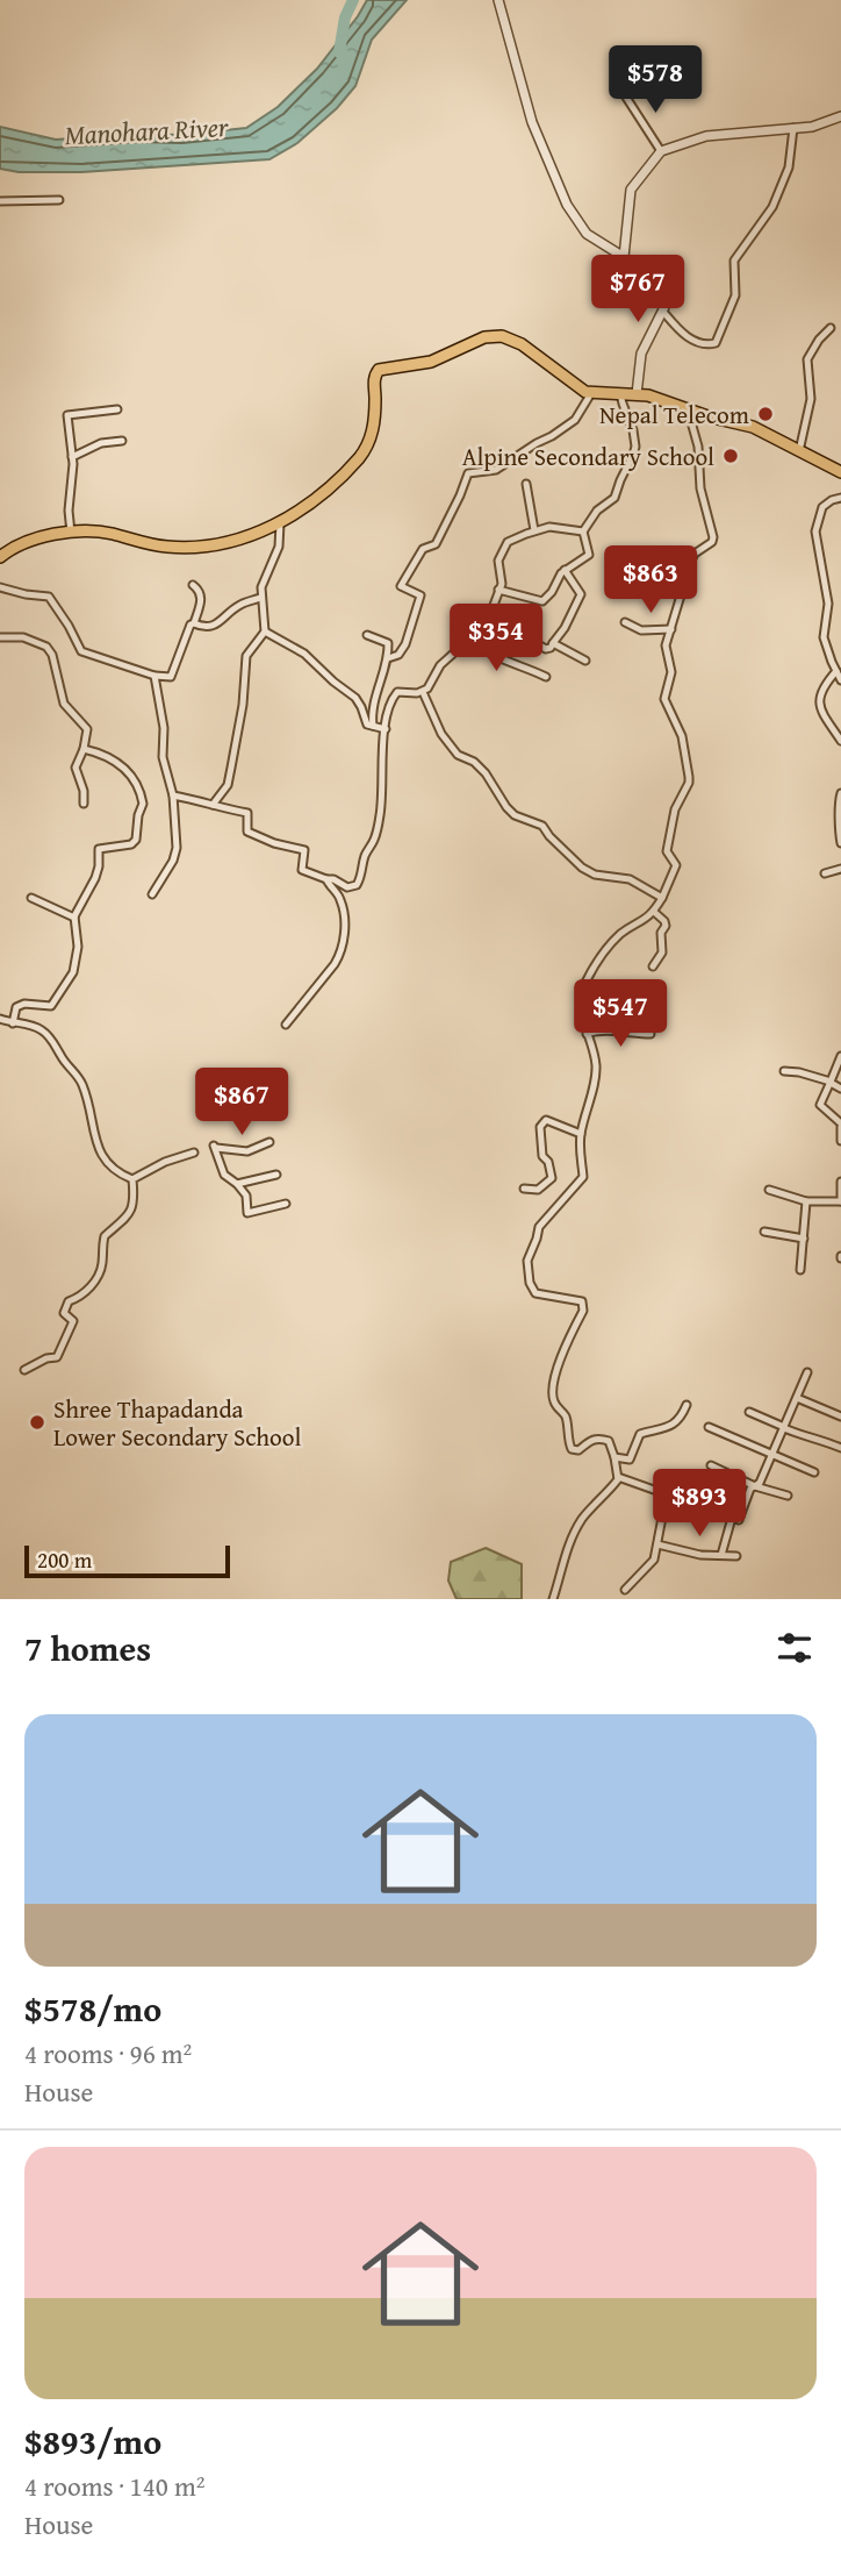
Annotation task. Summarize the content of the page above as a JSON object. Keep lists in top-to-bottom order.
{
  "water": ["Manohara River"],
  "places": ["Nepal Telecom", "Alpine Secondary School", "Shree Thapadanda Lower Secondary School"],
  "scale_bar": "200 m",
  "page": {
    "price": [
      "$578",
      "$767",
      "$863",
      "$354",
      "$547",
      "$867",
      "$893"
    ],
    "scale": "200 m",
    "heading": "7 homes",
    "list": [
      {
        "name": "$578/mo",
        "note": "4 rooms · 96 m² · House"
      },
      {
        "name": "$893/mo",
        "note": "4 rooms · 140 m² · House"
      }
    ]
  }
}
